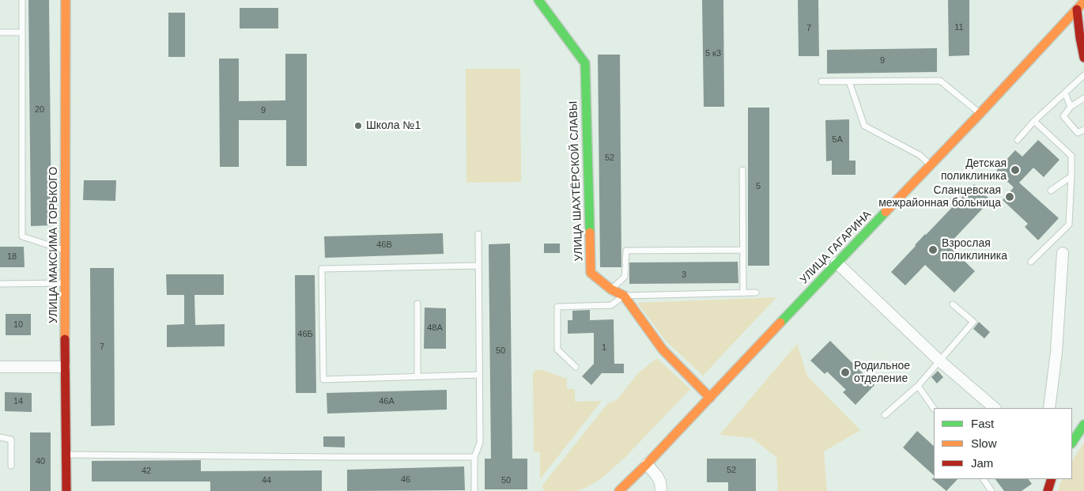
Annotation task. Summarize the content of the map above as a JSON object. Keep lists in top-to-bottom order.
{
  "streets": {
    "street": ["УЛИЦА ШАХТЁРСКОЙ СЛАВЫ", "УЛИЦА МАКСИМА ГОРЬКОГО", "УЛИЦА ГАГАРИНА"]
  },
  "crossings": [
    ["УЛИЦА ШАХТЁРСКОЙ СЛАВЫ", "УЛИЦА ГАГАРИНА"]
  ],
  "places": [
    "Школа №1",
    "Детская поликлиника",
    "Сланцевская межрайонная больница",
    "Взрослая поликлиника",
    "Родильное отделение"
  ],
  "house_numbers": [
    "11",
    "7",
    "5 к3",
    "9",
    "20",
    "9",
    "5А",
    "52",
    "5",
    "46В",
    "18",
    "3",
    "10",
    "48А",
    "46Б",
    "7",
    "1",
    "50",
    "14",
    "46А",
    "40",
    "52",
    "42",
    "46",
    "44",
    "50"
  ],
  "legend": ["Fast", "Slow", "Jam"]
}
